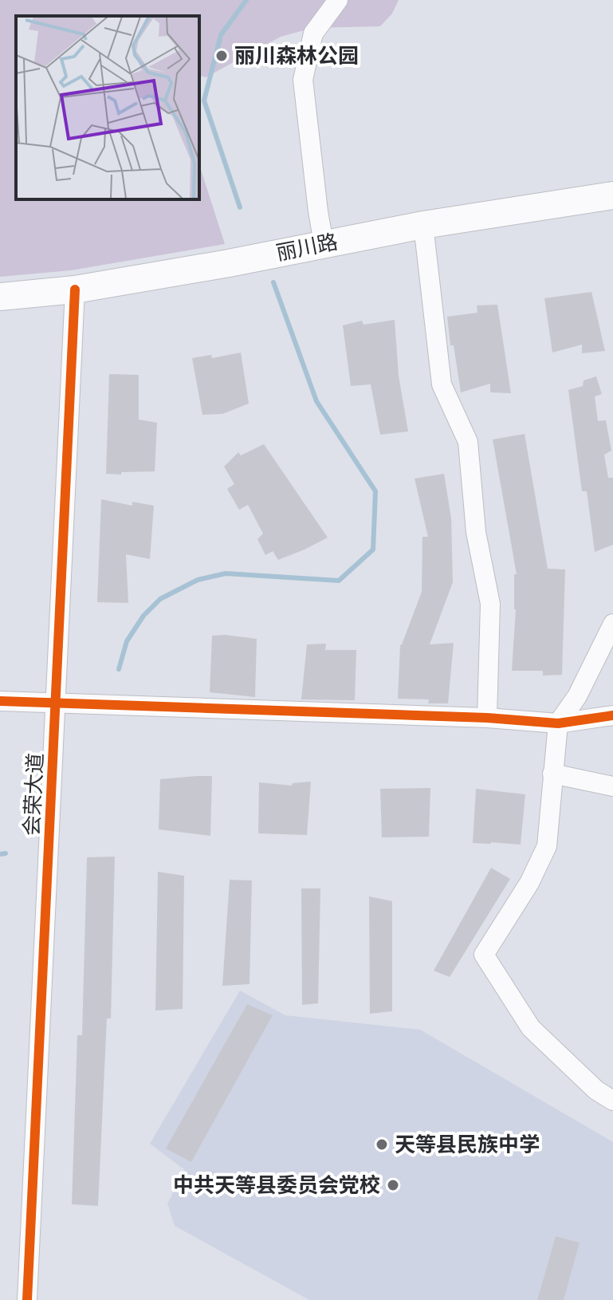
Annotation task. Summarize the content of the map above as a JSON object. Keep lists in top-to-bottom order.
{
  "streets": {
    "main road": ["丽川路"],
    "street": ["会荣大道"]
  },
  "crossings": [
    ["丽川路", "会荣大道"]
  ],
  "places": ["丽川森林公园", "天等县民族中学", "中共天等县委员会党校"]
}
